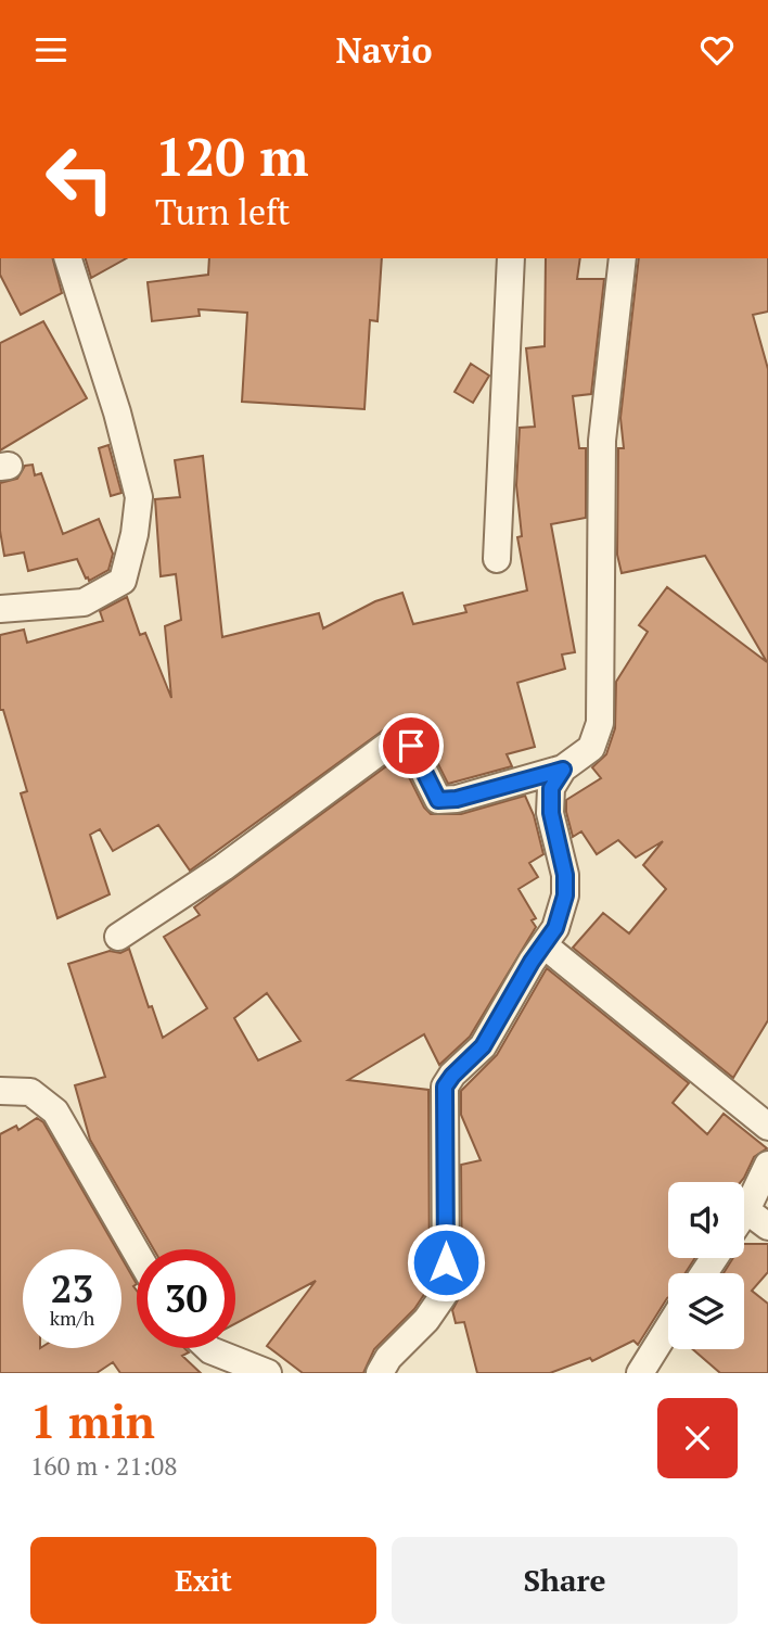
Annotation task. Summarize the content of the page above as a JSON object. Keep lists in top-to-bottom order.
{
  "page": {
    "header": "Navio",
    "turn": ["120 m", "Turn left"],
    "speed": "23 km/h",
    "limit": "30",
    "heading": ["1 min", "160 m · 21:08"],
    "buttons": ["Exit", "Share"]
  }
}
